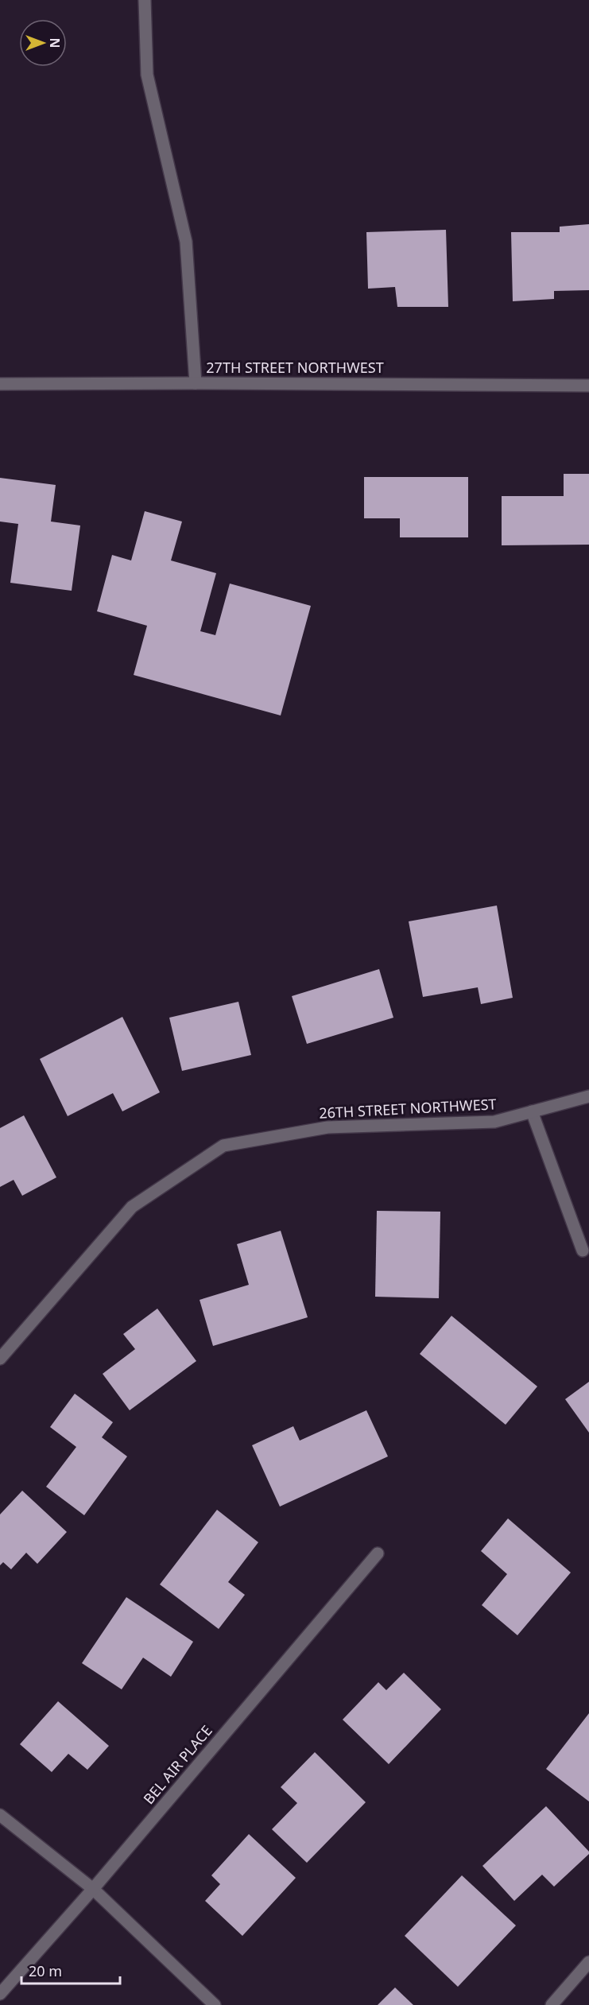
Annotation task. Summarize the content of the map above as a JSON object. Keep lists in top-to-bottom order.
{
  "streets": {
    "street": ["27TH STREET NORTHWEST", "26TH STREET NORTHWEST", "BEL AIR PLACE"]
  },
  "scale_bar": "20 m",
  "north": "right"
}
